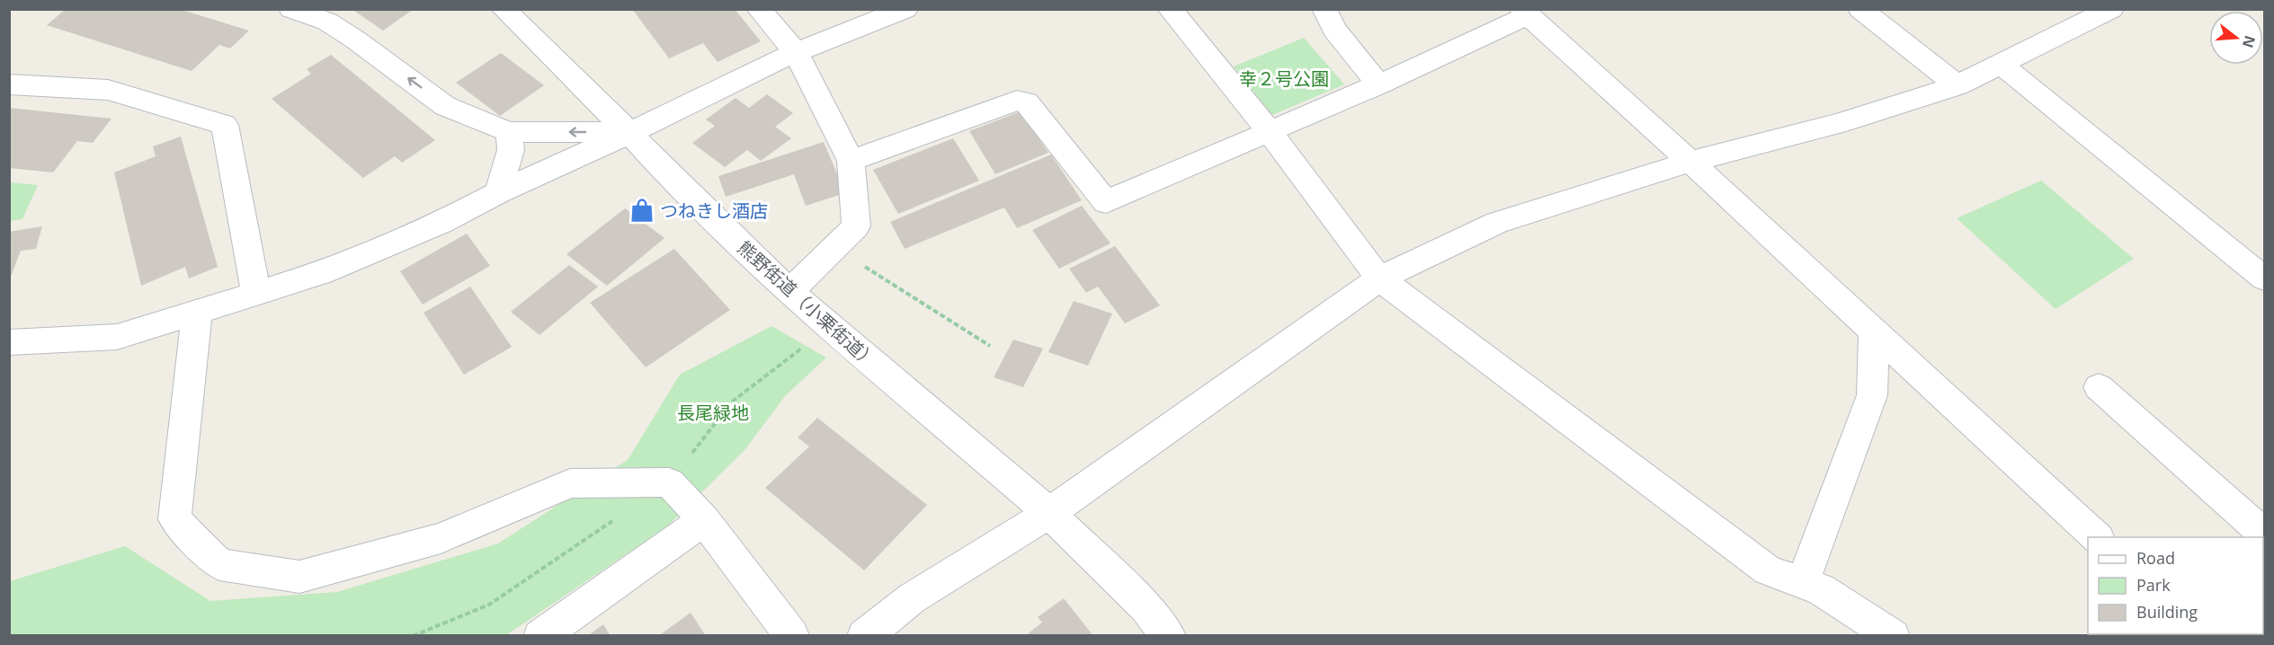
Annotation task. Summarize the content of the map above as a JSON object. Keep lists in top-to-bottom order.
{
  "streets": {
    "street": ["熊野街道（小栗街道）"]
  },
  "parks": ["幸２号公園", "長尾緑地"],
  "places": {
    "shop": ["つねきし酒店"]
  },
  "legend": ["Road", "Park", "Building"],
  "north": "right"
}
